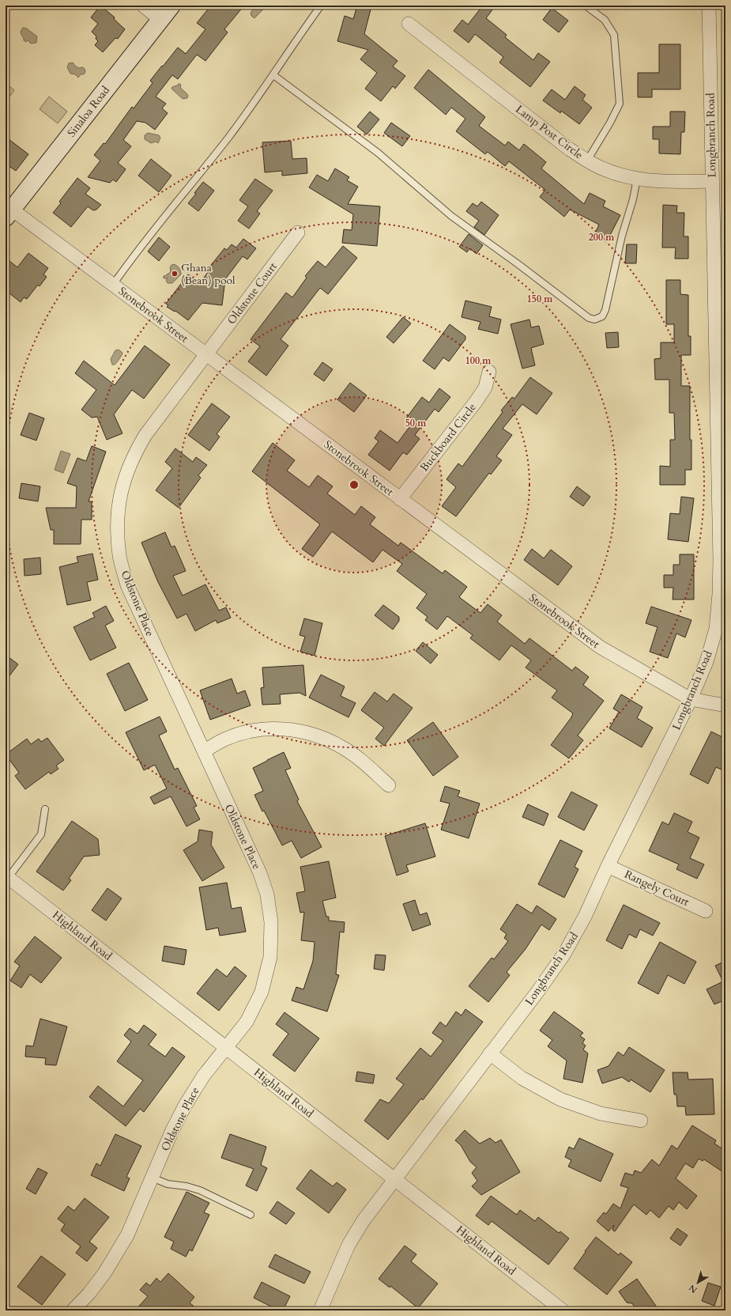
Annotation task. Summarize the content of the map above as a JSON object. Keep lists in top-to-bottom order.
{
  "streets": {
    "street": [
      "Sinaloa Road",
      "Lamp Post Circle",
      "Longbranch Road",
      "Oldstone Court",
      "Stonebrook Street",
      "Buckboard Circle",
      "Oldstone Place",
      "Rangely Court",
      "Highland Road"
    ]
  },
  "crossings": [
    ["Sinaloa Road", "Stonebrook Street"],
    ["Lamp Post Circle", "Longbranch Road"],
    ["Longbranch Road", "Stonebrook Street"],
    ["Longbranch Road", "Rangely Court"],
    ["Longbranch Road", "Highland Road"],
    ["Oldstone Court", "Stonebrook Street"],
    ["Oldstone Court", "Oldstone Place"],
    ["Stonebrook Street", "Buckboard Circle"],
    ["Stonebrook Street", "Oldstone Place"],
    ["Oldstone Place", "Highland Road"]
  ],
  "places": ["Ghana (Bean) pool"],
  "north": "bottom left",
  "rings": [
    "200 m",
    "150 m",
    "100 m",
    "50 m"
  ]
}
